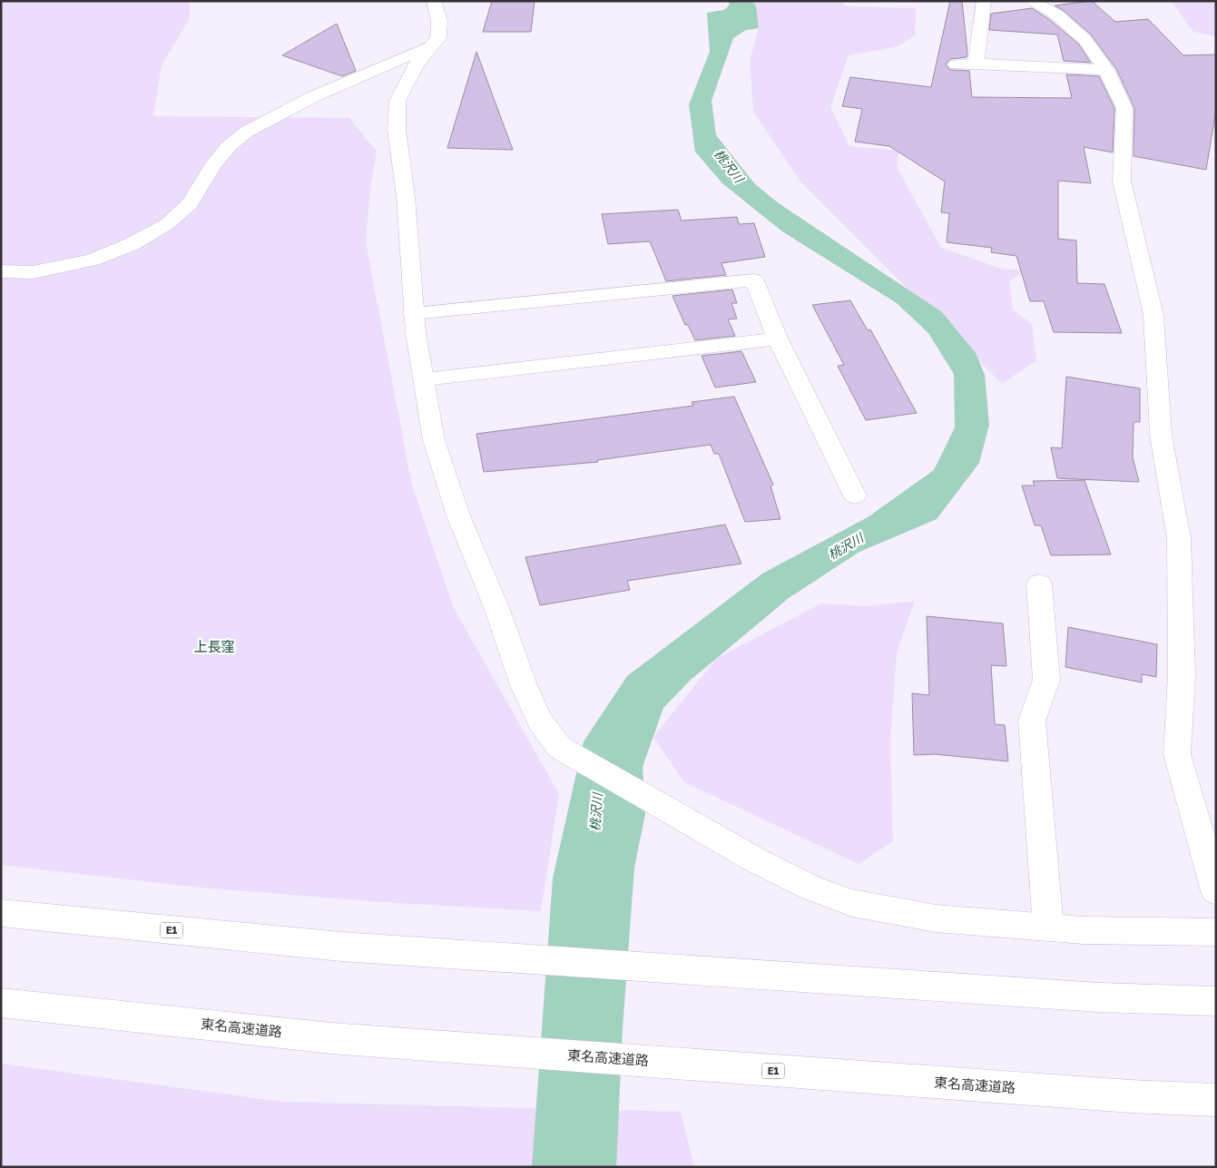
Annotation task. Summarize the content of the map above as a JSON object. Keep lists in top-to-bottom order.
{
  "streets": {
    "main road": ["E1", "東名高速道路"]
  },
  "districts": ["上長窪"],
  "water": ["桃沢川"]
}
